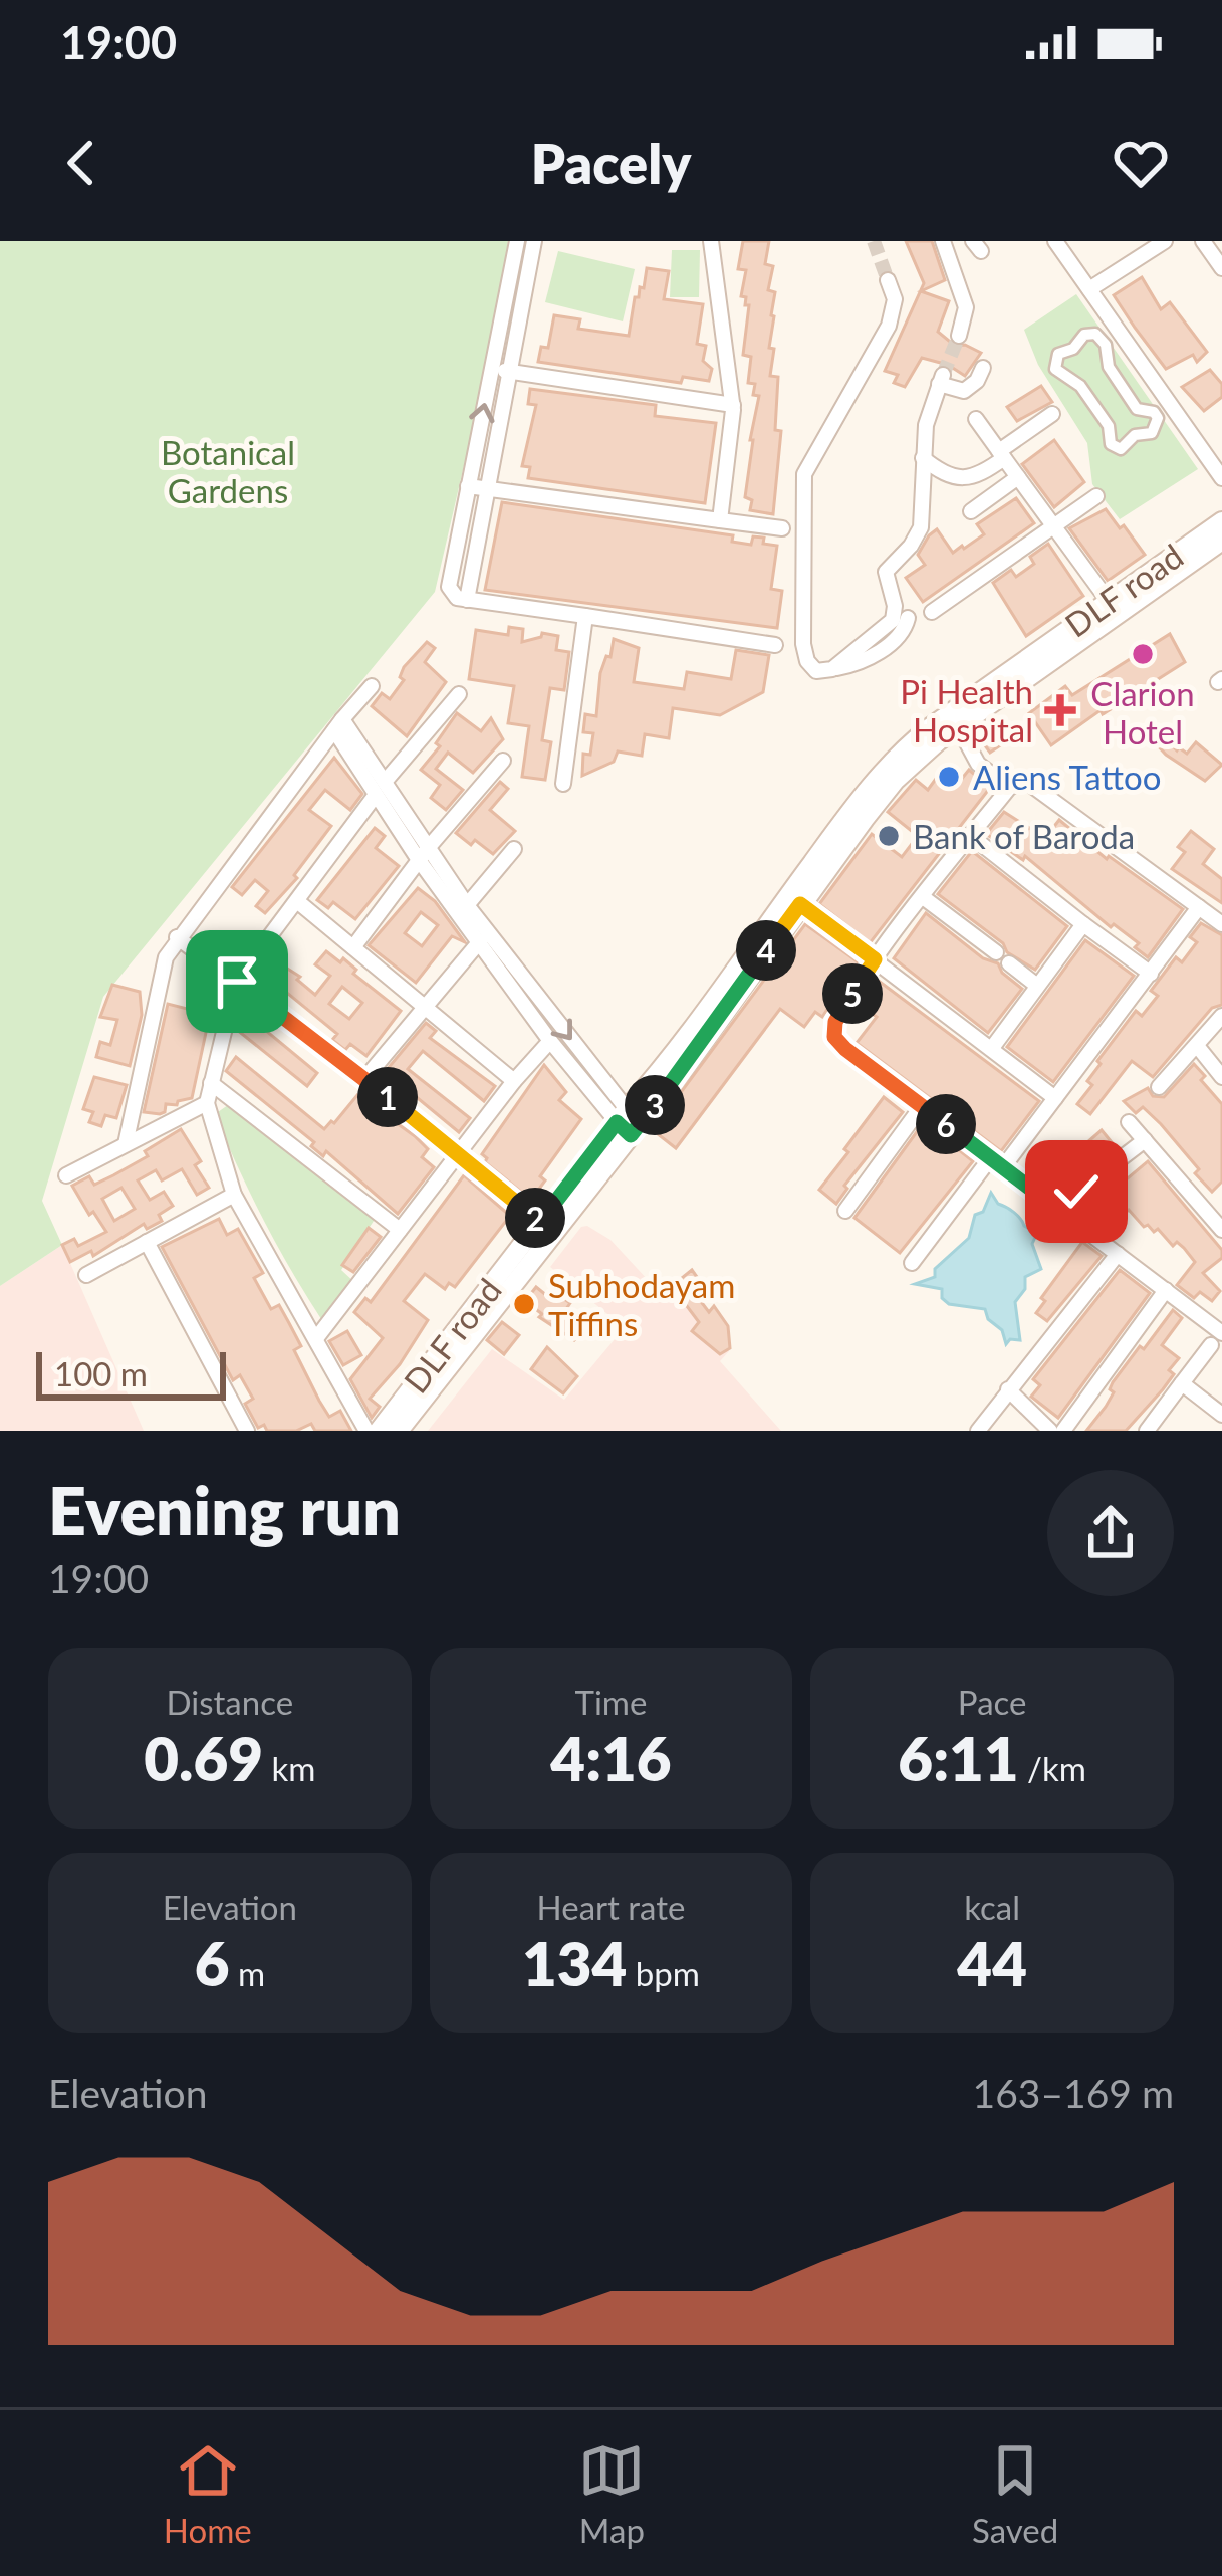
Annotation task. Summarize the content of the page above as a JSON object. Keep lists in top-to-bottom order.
{
  "streets": {
    "main road": ["DLF road"]
  },
  "parks": ["Botanical Gardens"],
  "places": {
    "other": [
      "Clarion Hotel",
      "Aliens Tattoo",
      "Bank of Baroda",
      "Subhodayam Tiffins"
    ],
    "health": ["Pi Health Hospital"]
  },
  "scale_bar": "100 m",
  "page": {
    "status": "19:00",
    "header": "Pacely",
    "pins": [
      "4",
      "5",
      "1",
      "3",
      "6",
      "2"
    ],
    "scale": "100 m",
    "heading": ["Evening run", "19:00"],
    "stats": [
      ["Distance", "0.69 km"],
      ["Time", "4:16"],
      ["Pace", "6:11 /km"],
      ["Elevation", "6 m"],
      ["Heart rate", "134 bpm"],
      ["kcal", "44"]
    ],
    "chart": ["Elevation", "163–169 m"],
    "tabs": ["Home", "Map", "Saved"]
  }
}
